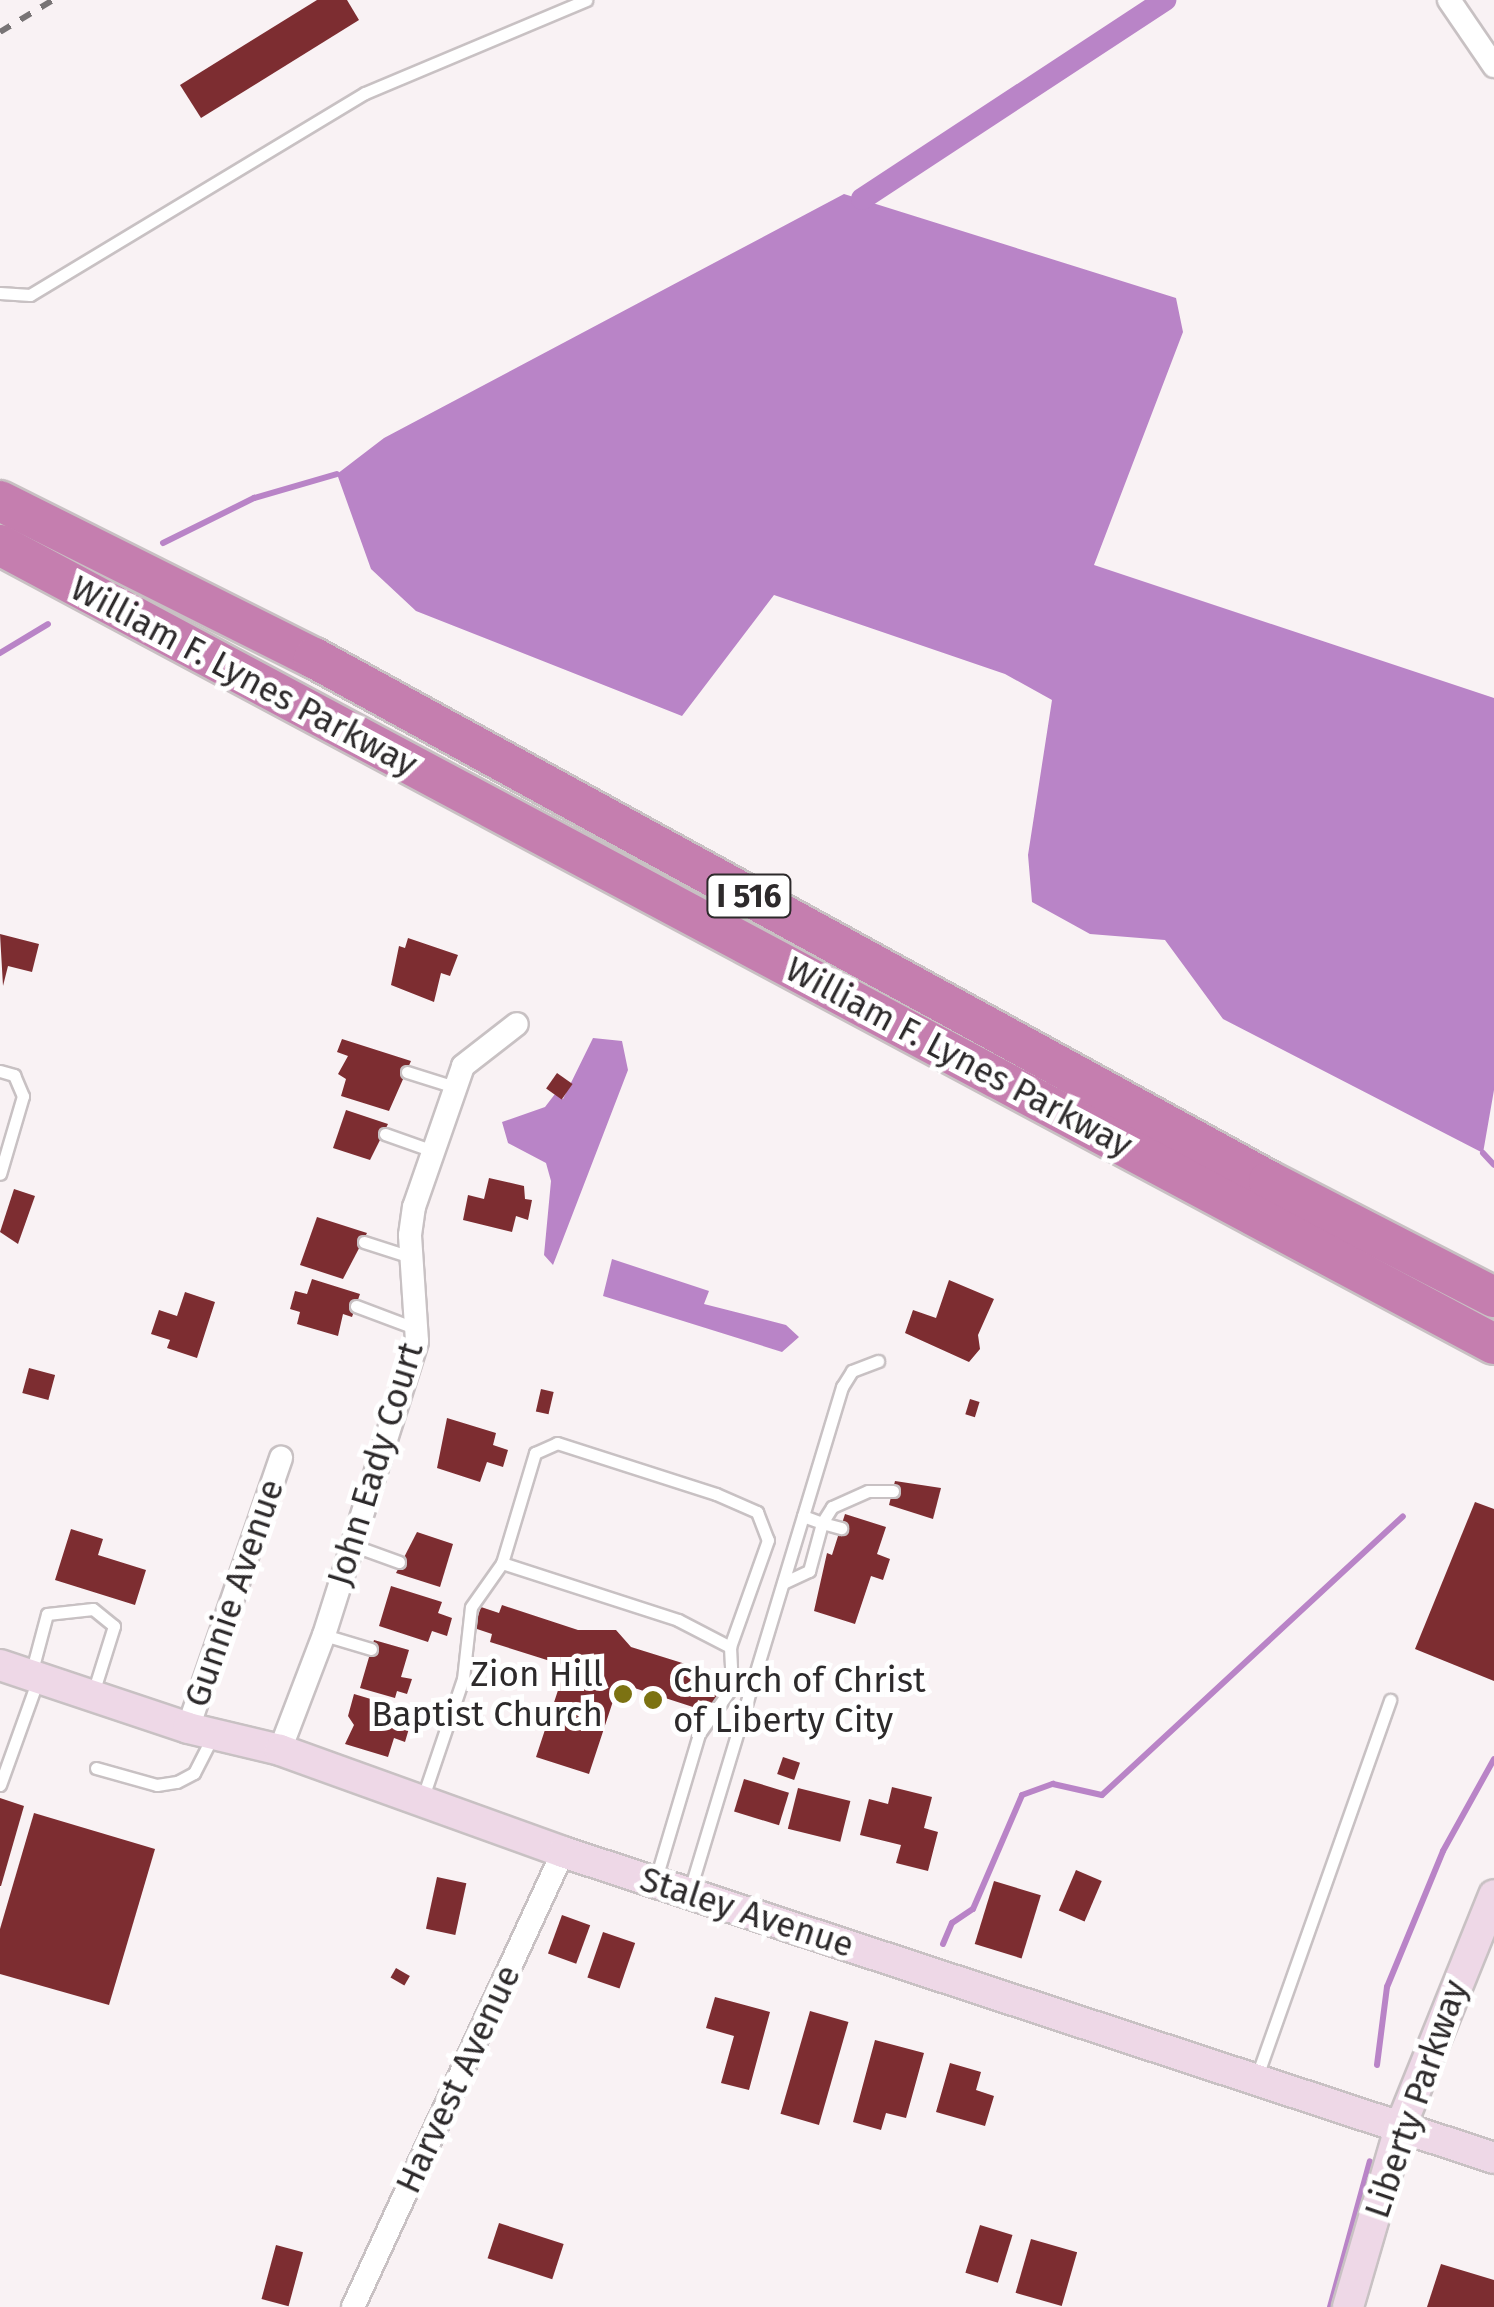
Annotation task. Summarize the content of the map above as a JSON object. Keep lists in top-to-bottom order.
{
  "streets": {
    "highway": ["William F. Lynes Parkway", "I 516"],
    "street": [
      "John Eady Court",
      "Gunnie Avenue",
      "Staley Avenue",
      "Harvest Avenue",
      "Liberty Parkway"
    ]
  },
  "crossings": [
    ["John Eady Court", "Staley Avenue"],
    ["Gunnie Avenue", "Staley Avenue"],
    ["Staley Avenue", "Harvest Avenue"],
    ["Staley Avenue", "Liberty Parkway"]
  ],
  "places": ["Zion Hill Baptist Church", "Church of Christ of Liberty City"]
}
